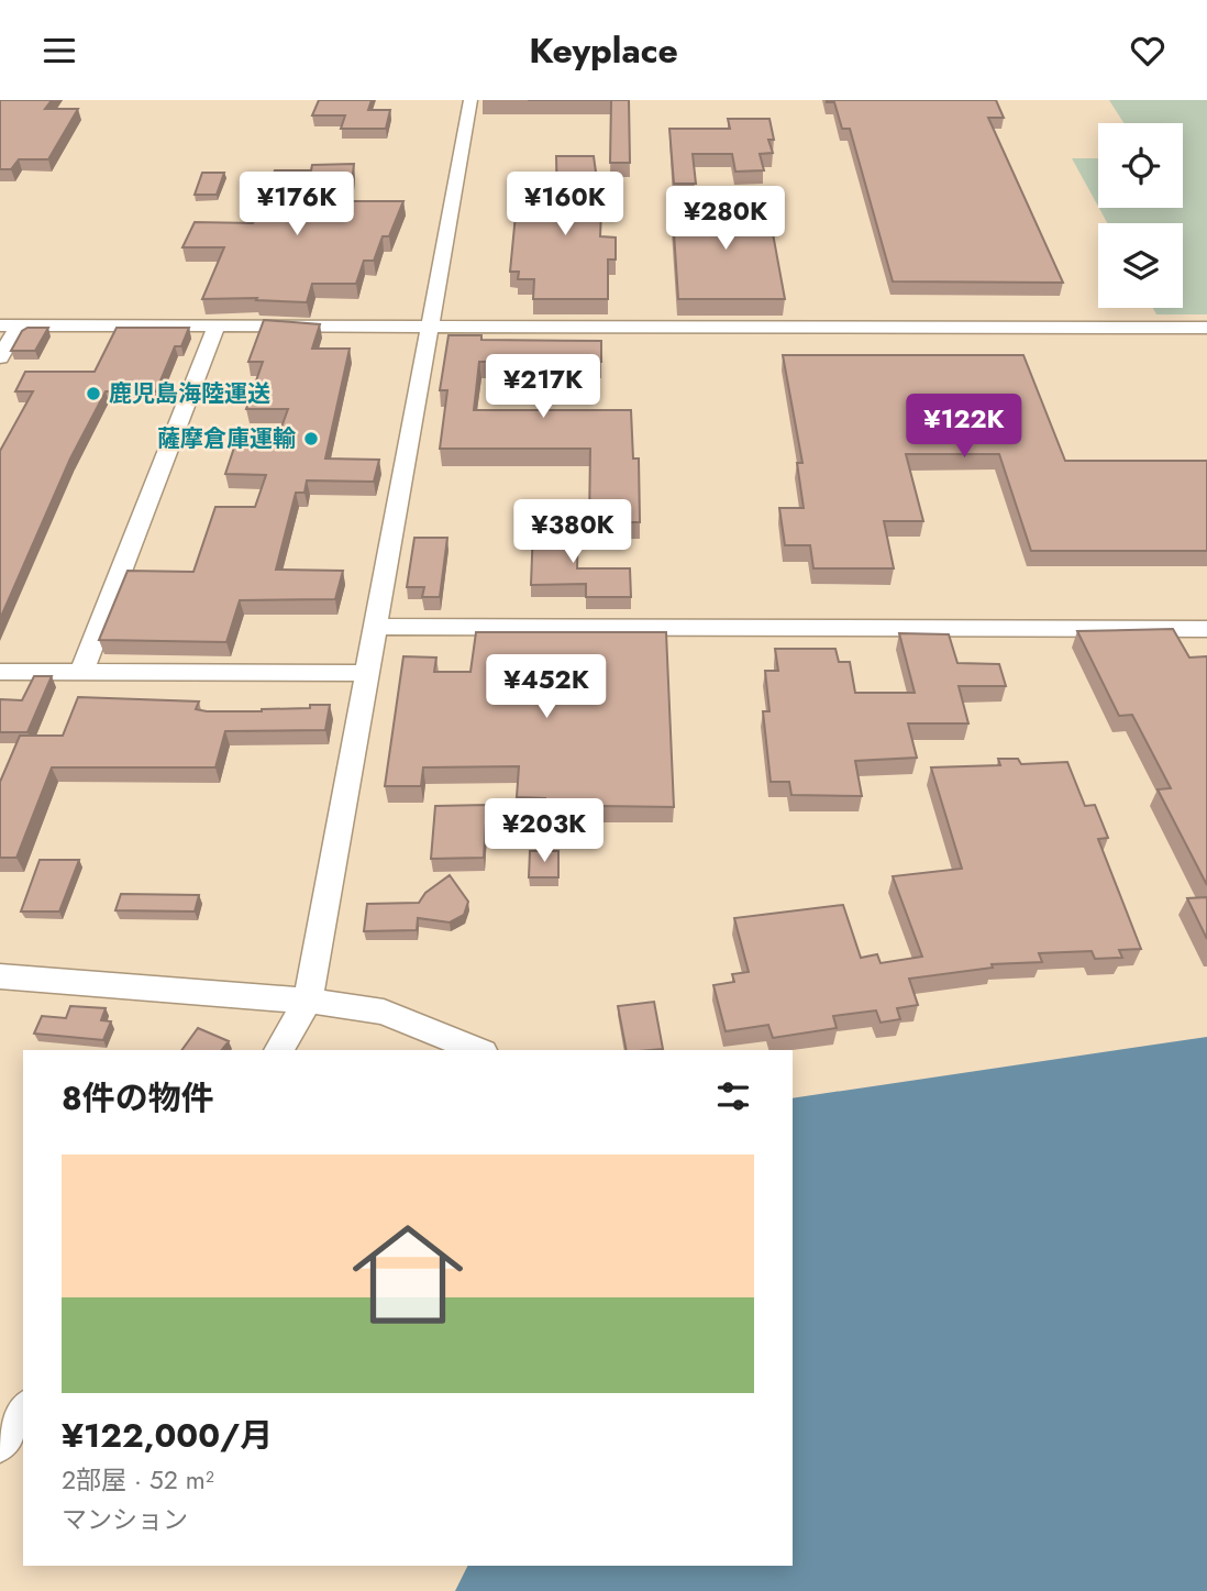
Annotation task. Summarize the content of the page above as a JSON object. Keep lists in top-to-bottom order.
{
  "places": ["鹿児島海陸運送", "薩摩倉庫運輸"],
  "page": {
    "header": "Keyplace",
    "price": [
      "¥176K",
      "¥160K",
      "¥280K",
      "¥217K",
      "¥122K",
      "¥380K",
      "¥452K",
      "¥203K"
    ],
    "heading": "8件の物件",
    "list": [
      {
        "name": "¥122,000/月",
        "note": "2部屋 · 52 m² · マンション"
      }
    ]
  }
}
